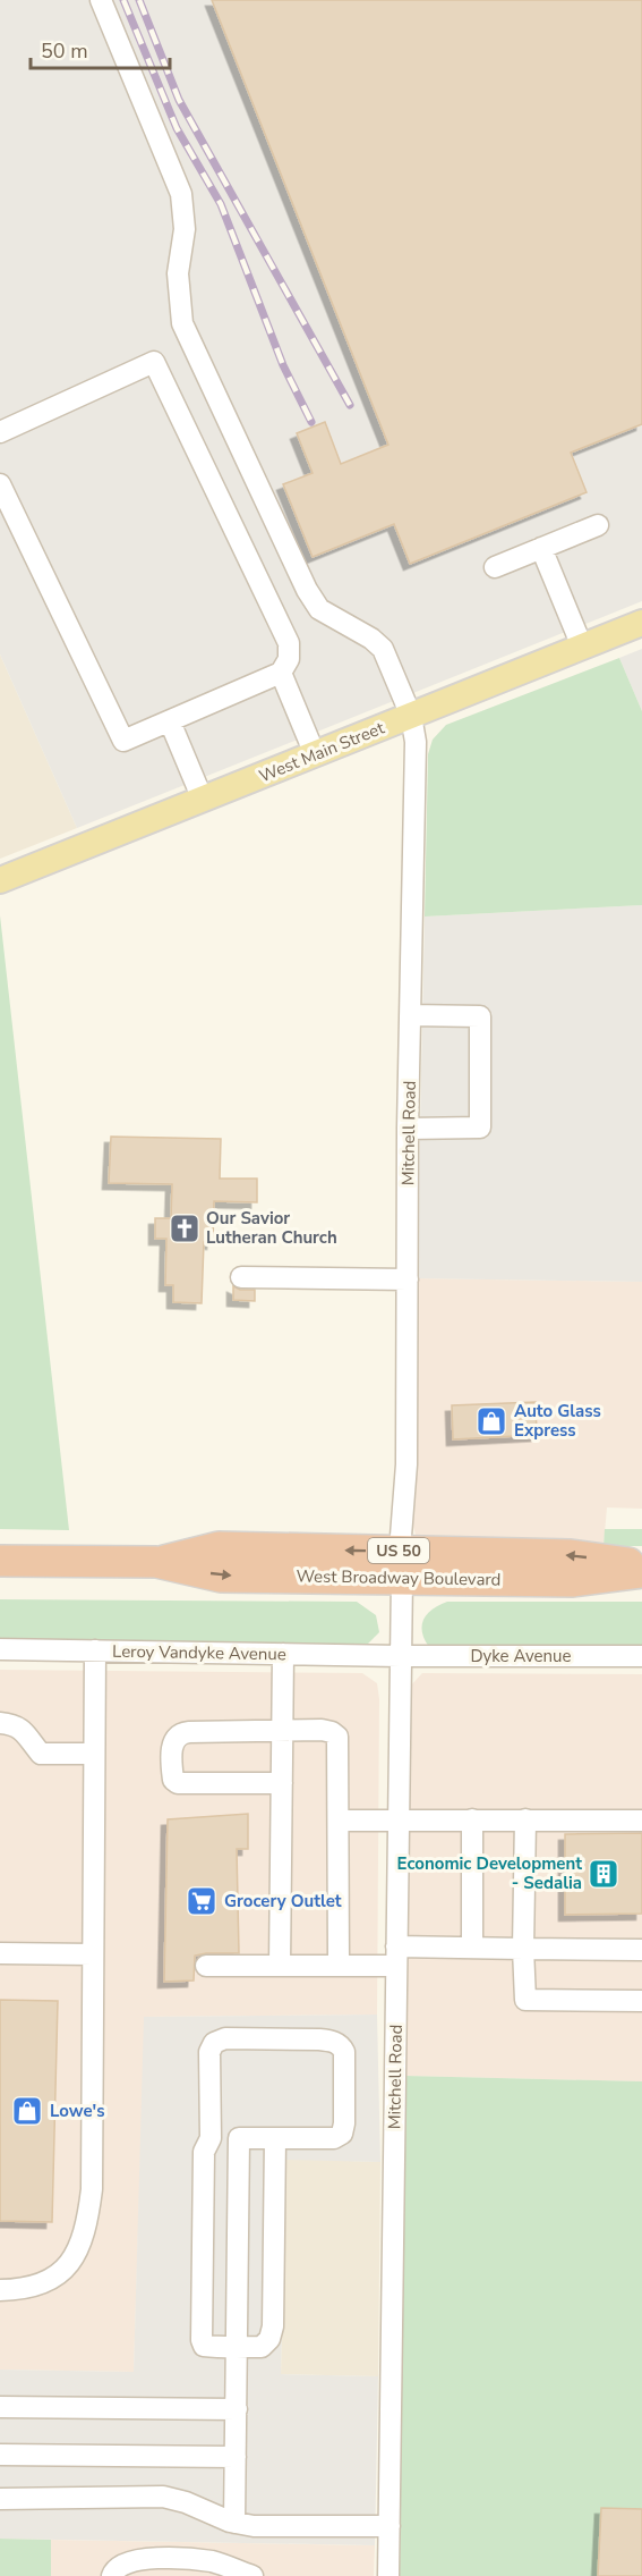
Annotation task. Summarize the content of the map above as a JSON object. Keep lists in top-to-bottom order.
{
  "streets": {
    "highway": ["US 50", "West Broadway Boulevard"],
    "main road": ["West Main Street"],
    "street": ["Mitchell Road", "Leroy Vandyke Avenue", "Dyke Avenue"]
  },
  "crossings": [
    ["West Main Street", "Mitchell Road"],
    ["Mitchell Road", "West Broadway Boulevard"],
    ["Mitchell Road", "Leroy Vandyke Avenue"],
    ["Mitchell Road", "Dyke Avenue"],
    ["Leroy Vandyke Avenue", "Dyke Avenue"]
  ],
  "places": {
    "church": ["Our Savior Lutheran Church"],
    "shop": ["Auto Glass Express", "Lowe's"],
    "building": ["Economic Development - Sedalia"],
    "supermarket": ["Grocery Outlet"]
  },
  "scale_bar": "50 m"
}
